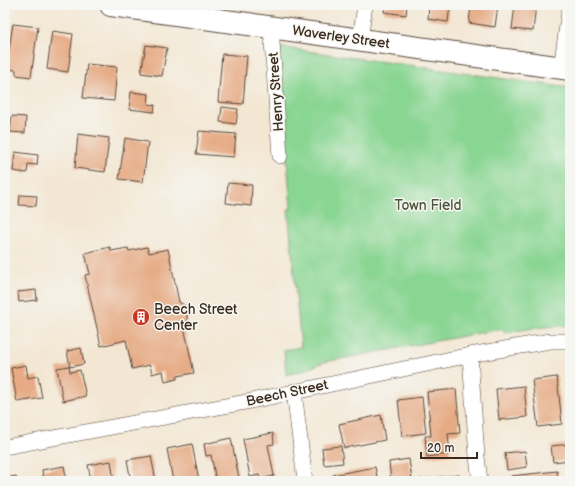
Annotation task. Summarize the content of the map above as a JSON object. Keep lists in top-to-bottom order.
{
  "streets": {
    "street": ["Waverley Street", "Henry Street", "Beech Street"]
  },
  "crossings": [
    ["Waverley Street", "Henry Street"]
  ],
  "parks": ["Town Field"],
  "places": {
    "building": ["Beech Street Center"]
  },
  "scale_bar": "20 m"
}
